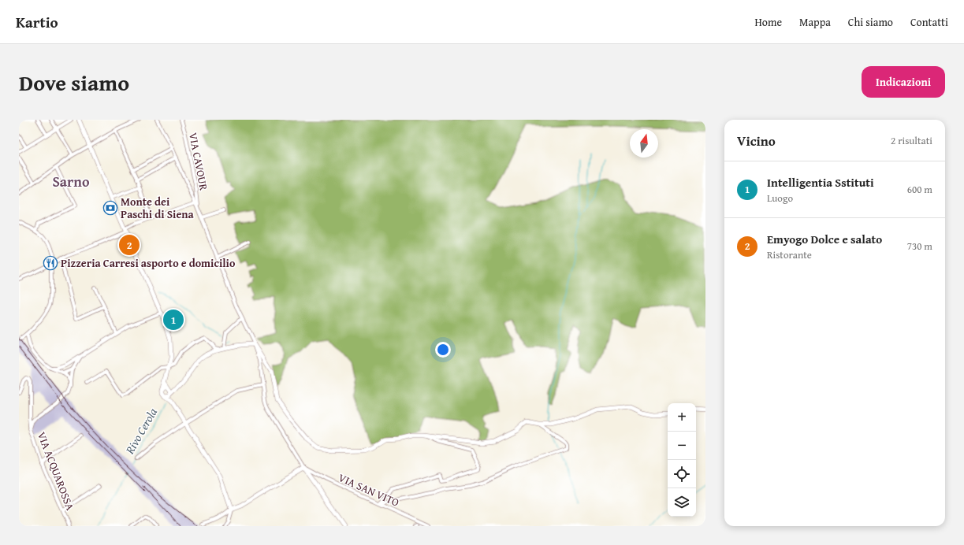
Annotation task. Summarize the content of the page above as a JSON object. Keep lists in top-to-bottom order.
{
  "streets": {
    "street": ["VIA CAVOUR", "VIA ACQUAROSSA", "VIA SAN VITO"]
  },
  "districts": ["Sarno"],
  "water": ["Rivo Cerola"],
  "places": {
    "bank": ["Monte dei Paschi di Siena"],
    "restaurant": ["Pizzeria Carresi asporto e domicilio"]
  },
  "north": "top",
  "page": {
    "header": "Kartio",
    "nav": [
      "Home",
      "Mappa",
      "Chi siamo",
      "Contatti"
    ],
    "title": "Dove siamo",
    "buttons": "Indicazioni",
    "heading": ["Vicino", "2 risultati"],
    "list": [
      {
        "mark": "1",
        "name": "Intelligentia Sstituti",
        "note": "Luogo",
        "value": "600 m"
      },
      {
        "mark": "2",
        "name": "Emyogo Dolce e salato",
        "note": "Ristorante",
        "value": "730 m"
      }
    ],
    "pins": ["2", "1"],
    "map_buttons": ["+", "−"]
  }
}
